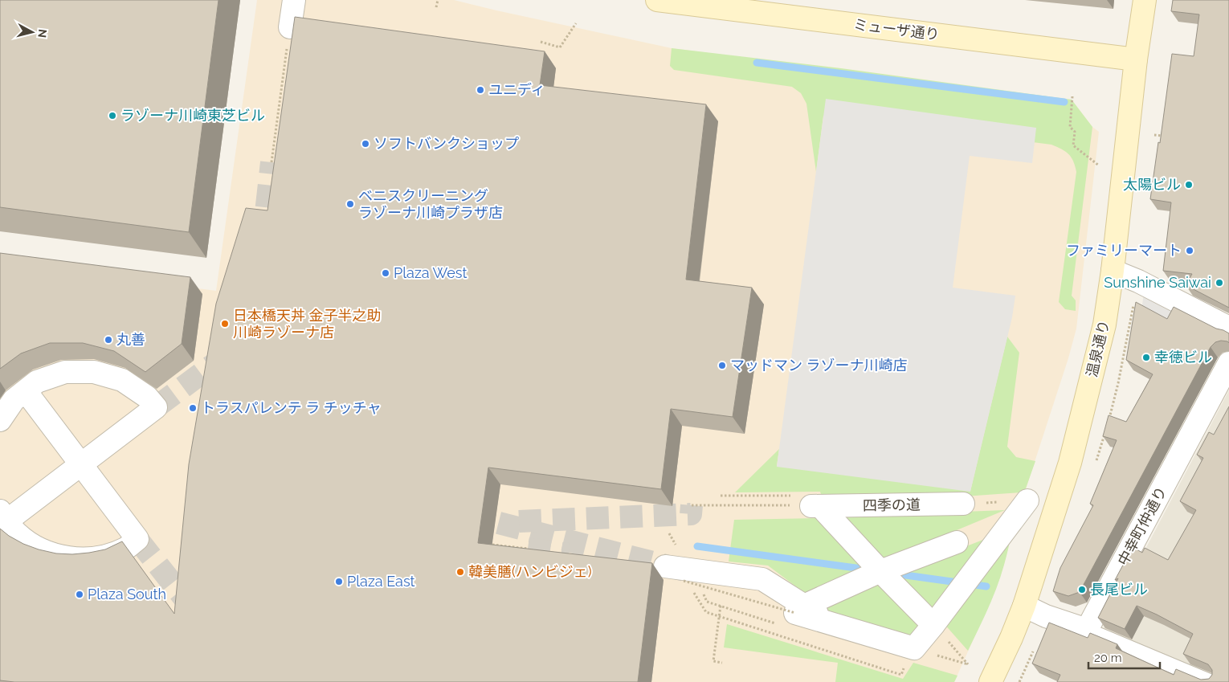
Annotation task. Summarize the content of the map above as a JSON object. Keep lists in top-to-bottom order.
{
  "streets": {
    "street": [
      "ミューザ通り",
      "温泉通り",
      "四季の道",
      "中幸町仲通り"
    ]
  },
  "crossings": [
    ["ミューザ通り", "温泉通り"]
  ],
  "places": [
    "ユニディ",
    "ラゾーナ川崎東芝ビル",
    "ソフトバンクショップ",
    "太陽ビル",
    "ベニスクリーニング ラゾーナ川崎プラザ店",
    "ファミリーマート",
    "Plaza West",
    "Sunshine Saiwai",
    "日本橋天丼 金子半之助 川崎ラゾーナ店",
    "丸善",
    "幸徳ビル",
    "マッドマン ラゾーナ川崎店",
    "トラスパレンテ ラ チッチャ",
    "韓美膳(ハンビジェ)",
    "Plaza East",
    "長尾ビル",
    "Plaza South"
  ],
  "scale_bar": "20 m",
  "north": "right"
}
